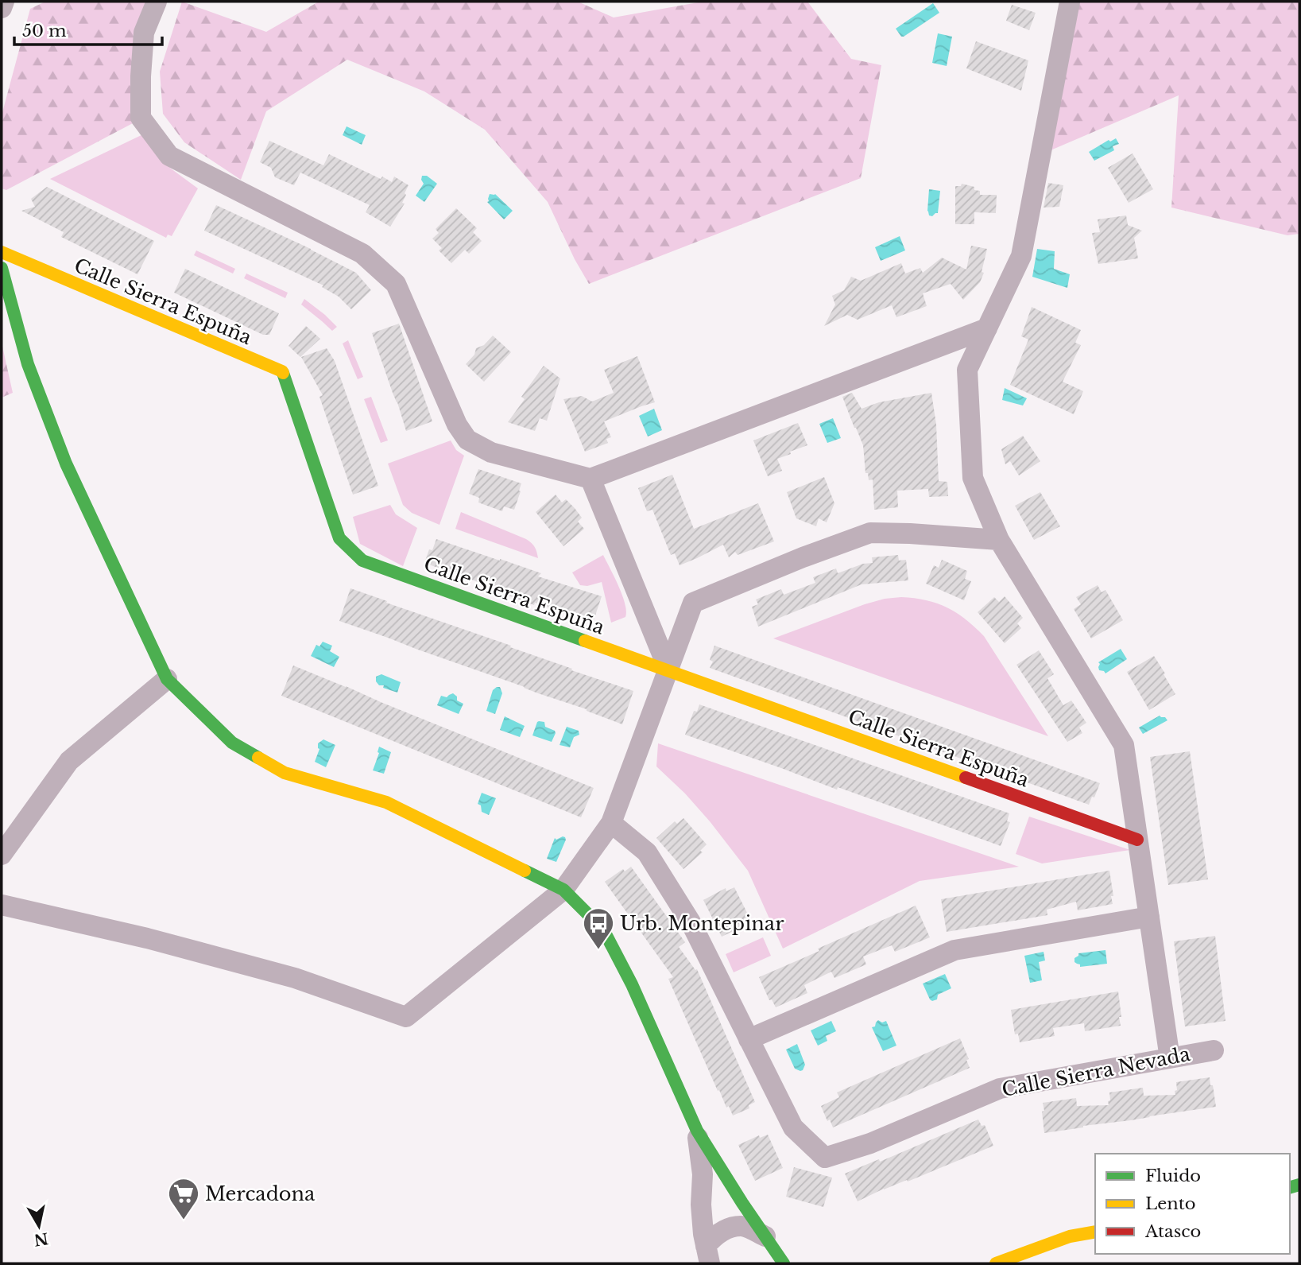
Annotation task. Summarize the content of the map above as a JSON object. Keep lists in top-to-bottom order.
{
  "streets": {
    "street": ["Calle Sierra Espuña", "Calle Sierra Nevada"]
  },
  "places": {
    "bus stop": ["Urb. Montepinar"],
    "supermarket": ["Mercadona"]
  },
  "legend": ["Fluido", "Lento", "Atasco"],
  "scale_bar": "50 m",
  "north": "bottom"
}
